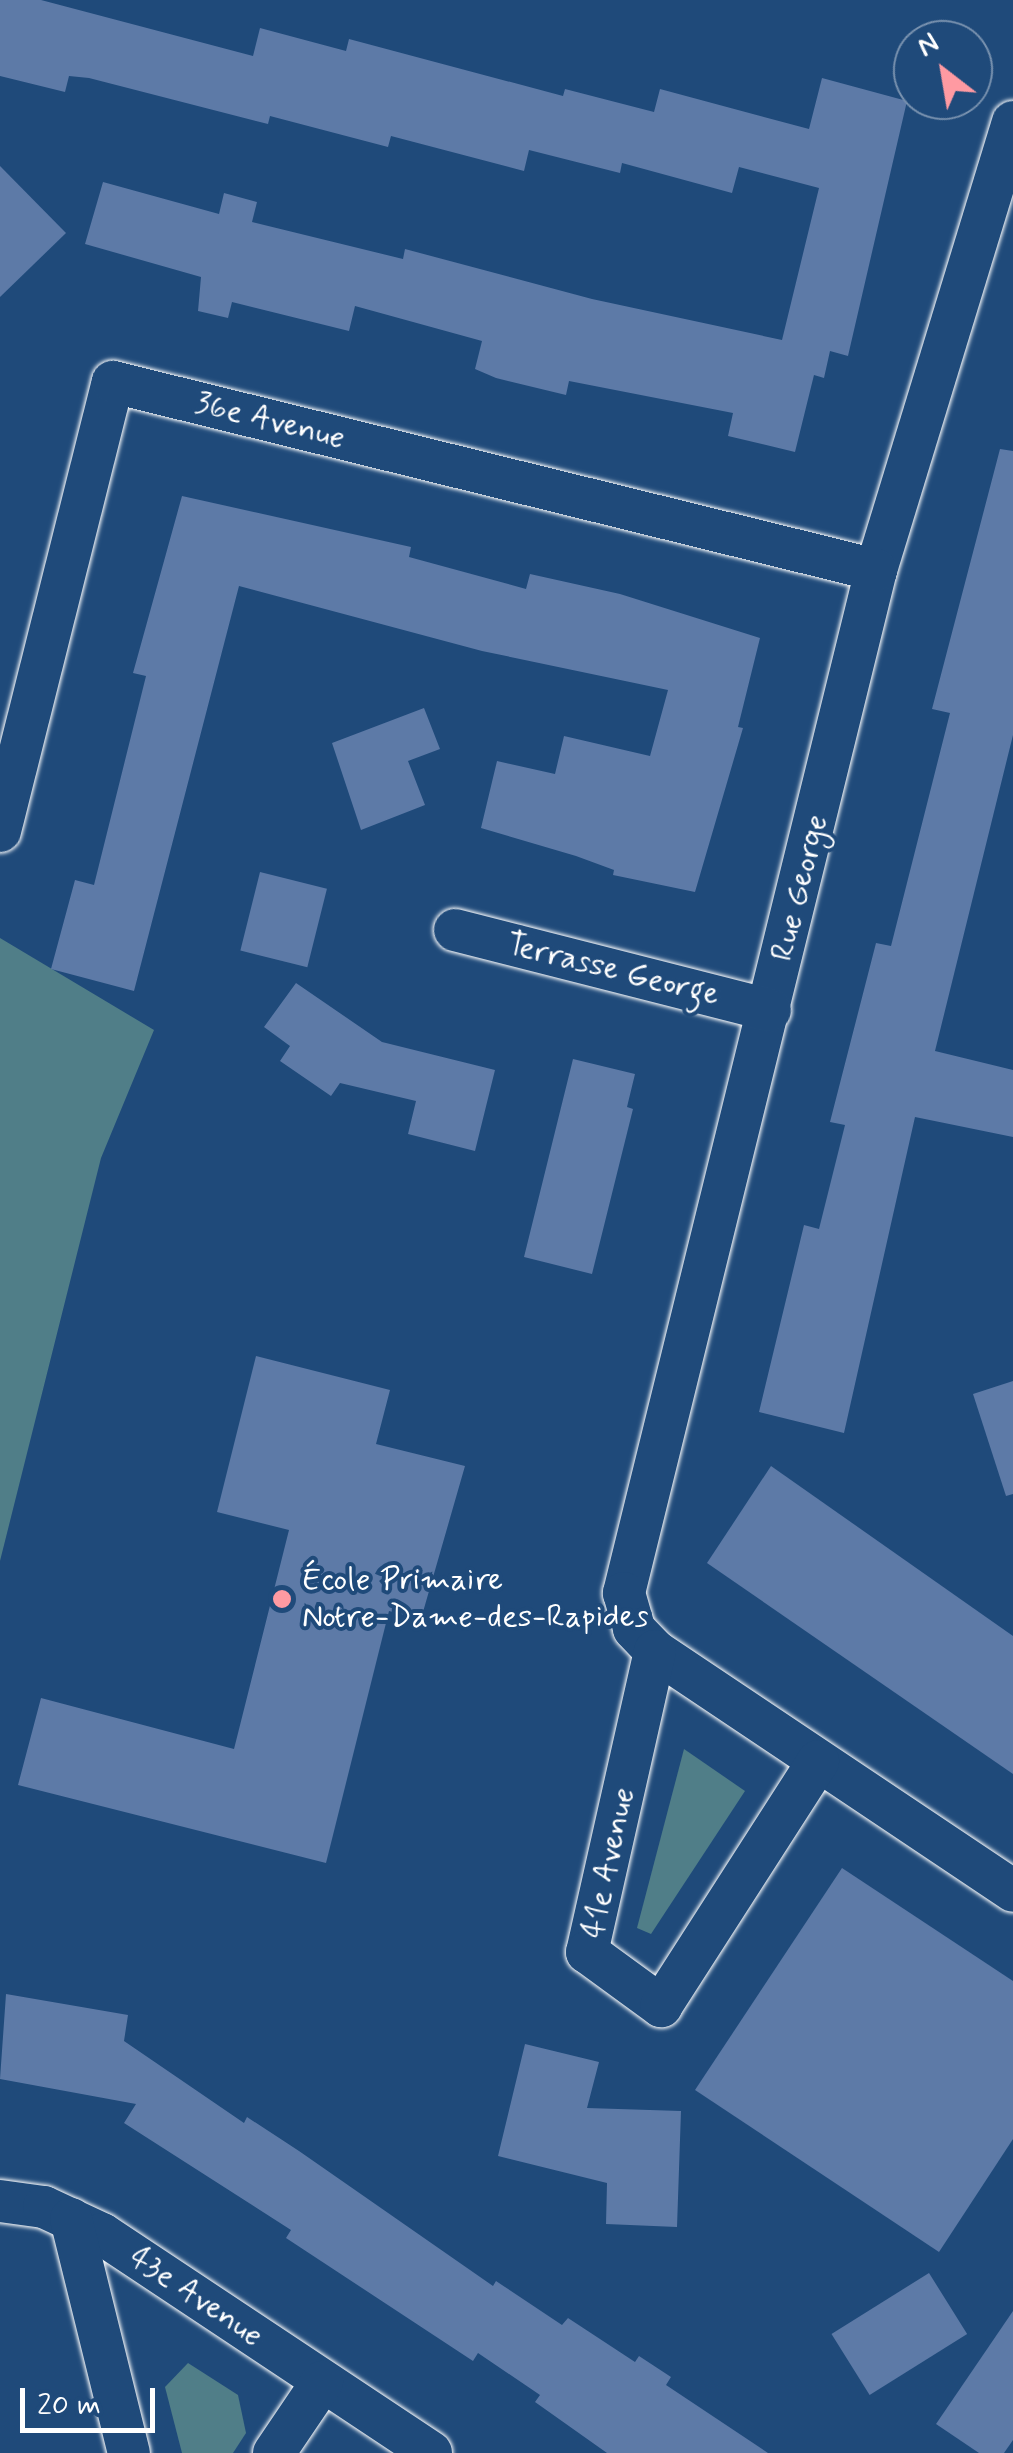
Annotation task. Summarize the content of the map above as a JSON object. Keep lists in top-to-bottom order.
{
  "streets": {
    "street": [
      "36e Avenue",
      "Rue George",
      "Terrasse George",
      "41e Avenue",
      "43e Avenue"
    ]
  },
  "crossings": [
    ["36e Avenue", "Rue George"],
    ["Rue George", "Terrasse George"],
    ["Rue George", "41e Avenue"]
  ],
  "places": ["École Primaire Notre-Dame-des-Rapides"],
  "scale_bar": "20 m",
  "north": "top left"
}
